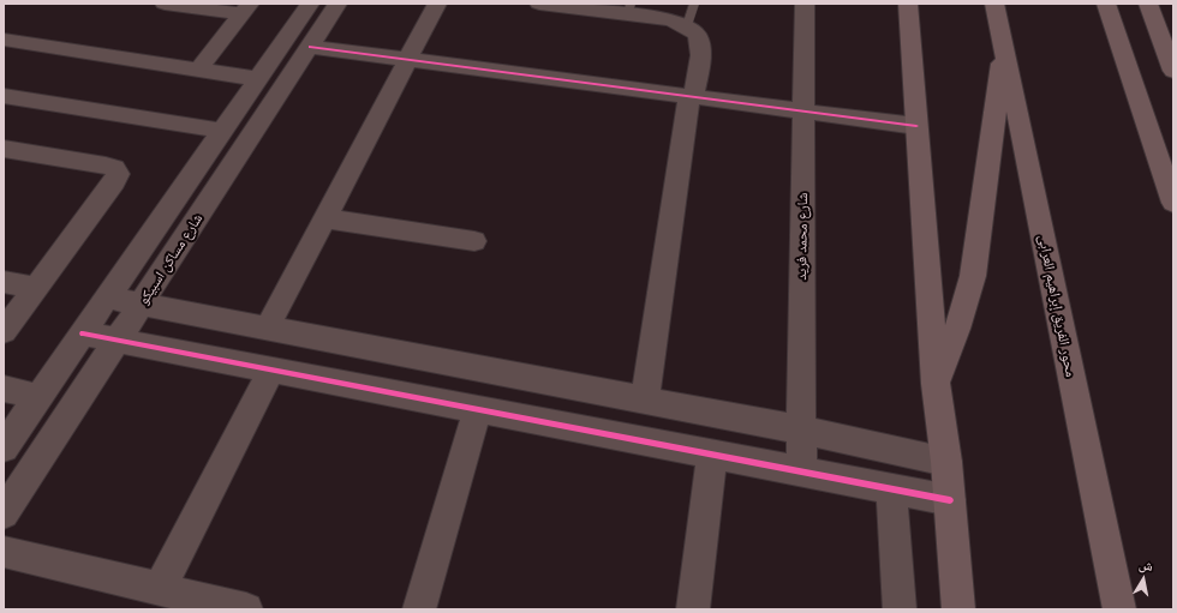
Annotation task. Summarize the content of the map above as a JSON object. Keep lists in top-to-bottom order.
{
  "streets": {
    "main road": ["محور الفريق إبراهيم العرابى"],
    "street": ["شارع محمد فريد", "شارع مساكن اسبيكو"]
  },
  "north": "top"
}
